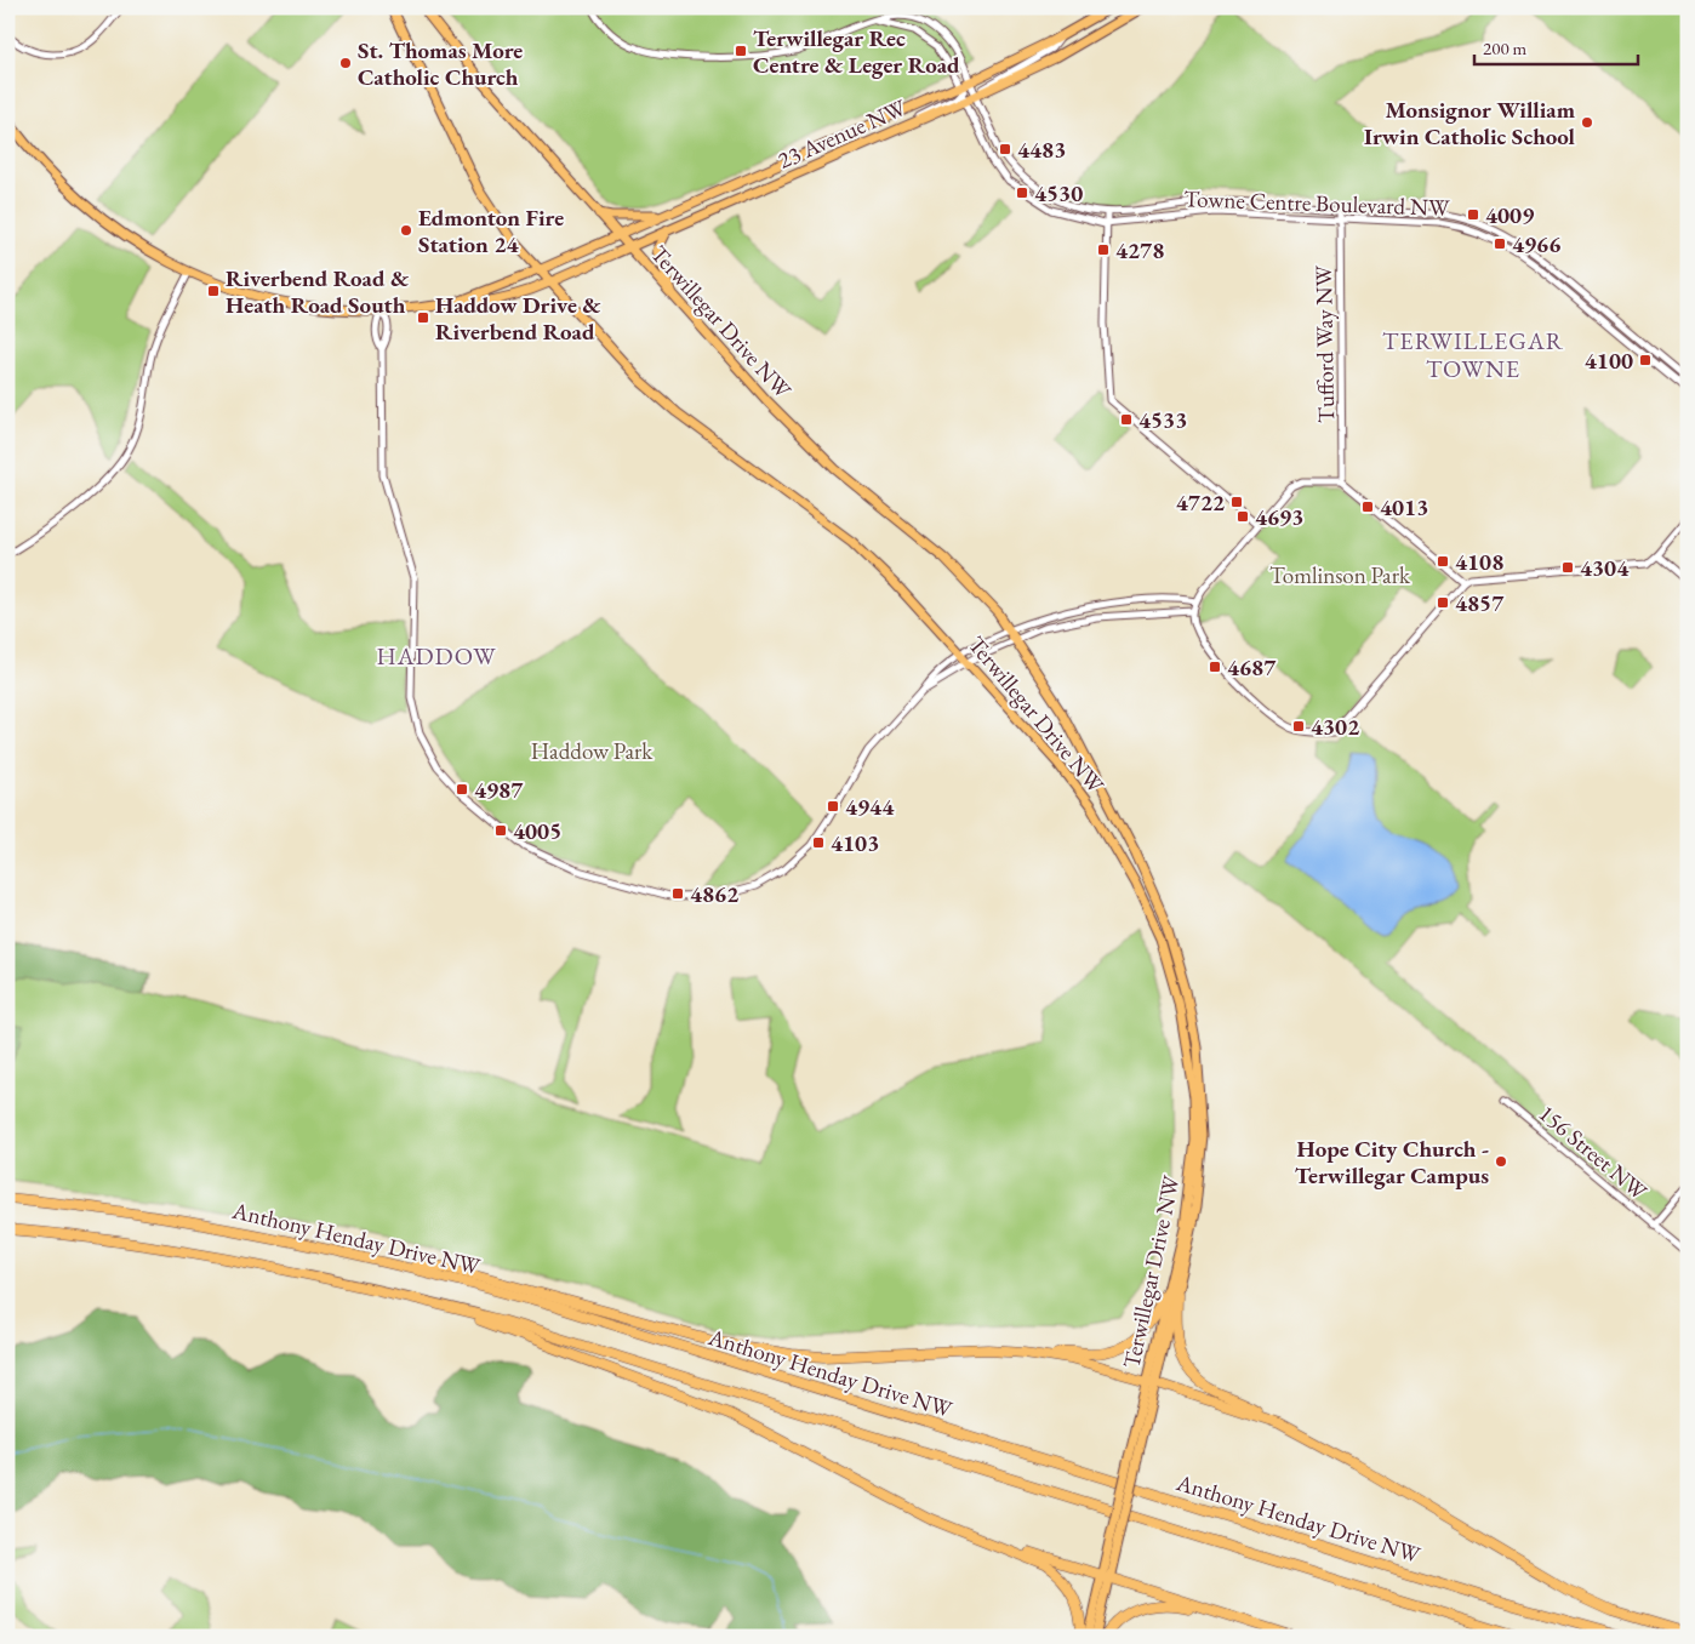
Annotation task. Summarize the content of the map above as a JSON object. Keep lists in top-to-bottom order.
{
  "streets": {
    "highway": ["Anthony Henday Drive NW"],
    "main road": ["23 Avenue NW", "Terwillegar Drive NW"],
    "street": ["Towne Centre Boulevard NW", "Tufford Way NW", "156 Street NW"]
  },
  "crossings": [
    ["23 Avenue NW", "Towne Centre Boulevard NW"],
    ["23 Avenue NW", "Terwillegar Drive NW"],
    ["Towne Centre Boulevard NW", "Tufford Way NW"]
  ],
  "districts": ["TERWILLEGAR TOWNE", "HADDOW"],
  "parks": ["Tomlinson Park", "Haddow Park"],
  "places": {
    "transit": [
      "Terwillegar Rec Centre & Leger Road",
      "4483",
      "4530",
      "4009",
      "4966",
      "4278",
      "Riverbend Road & Heath Road South",
      "Haddow Drive & Riverbend Road",
      "4100",
      "4533",
      "4722",
      "4013",
      "4693",
      "4108",
      "4304",
      "4857",
      "4687",
      "4302",
      "4987",
      "4944",
      "4005",
      "4103",
      "4862"
    ],
    "other": [
      "St. Thomas More Catholic Church",
      "Monsignor William Irwin Catholic School",
      "Edmonton Fire Station 24",
      "Hope City Church - Terwillegar Campus"
    ]
  },
  "scale_bar": "200 m"
}
